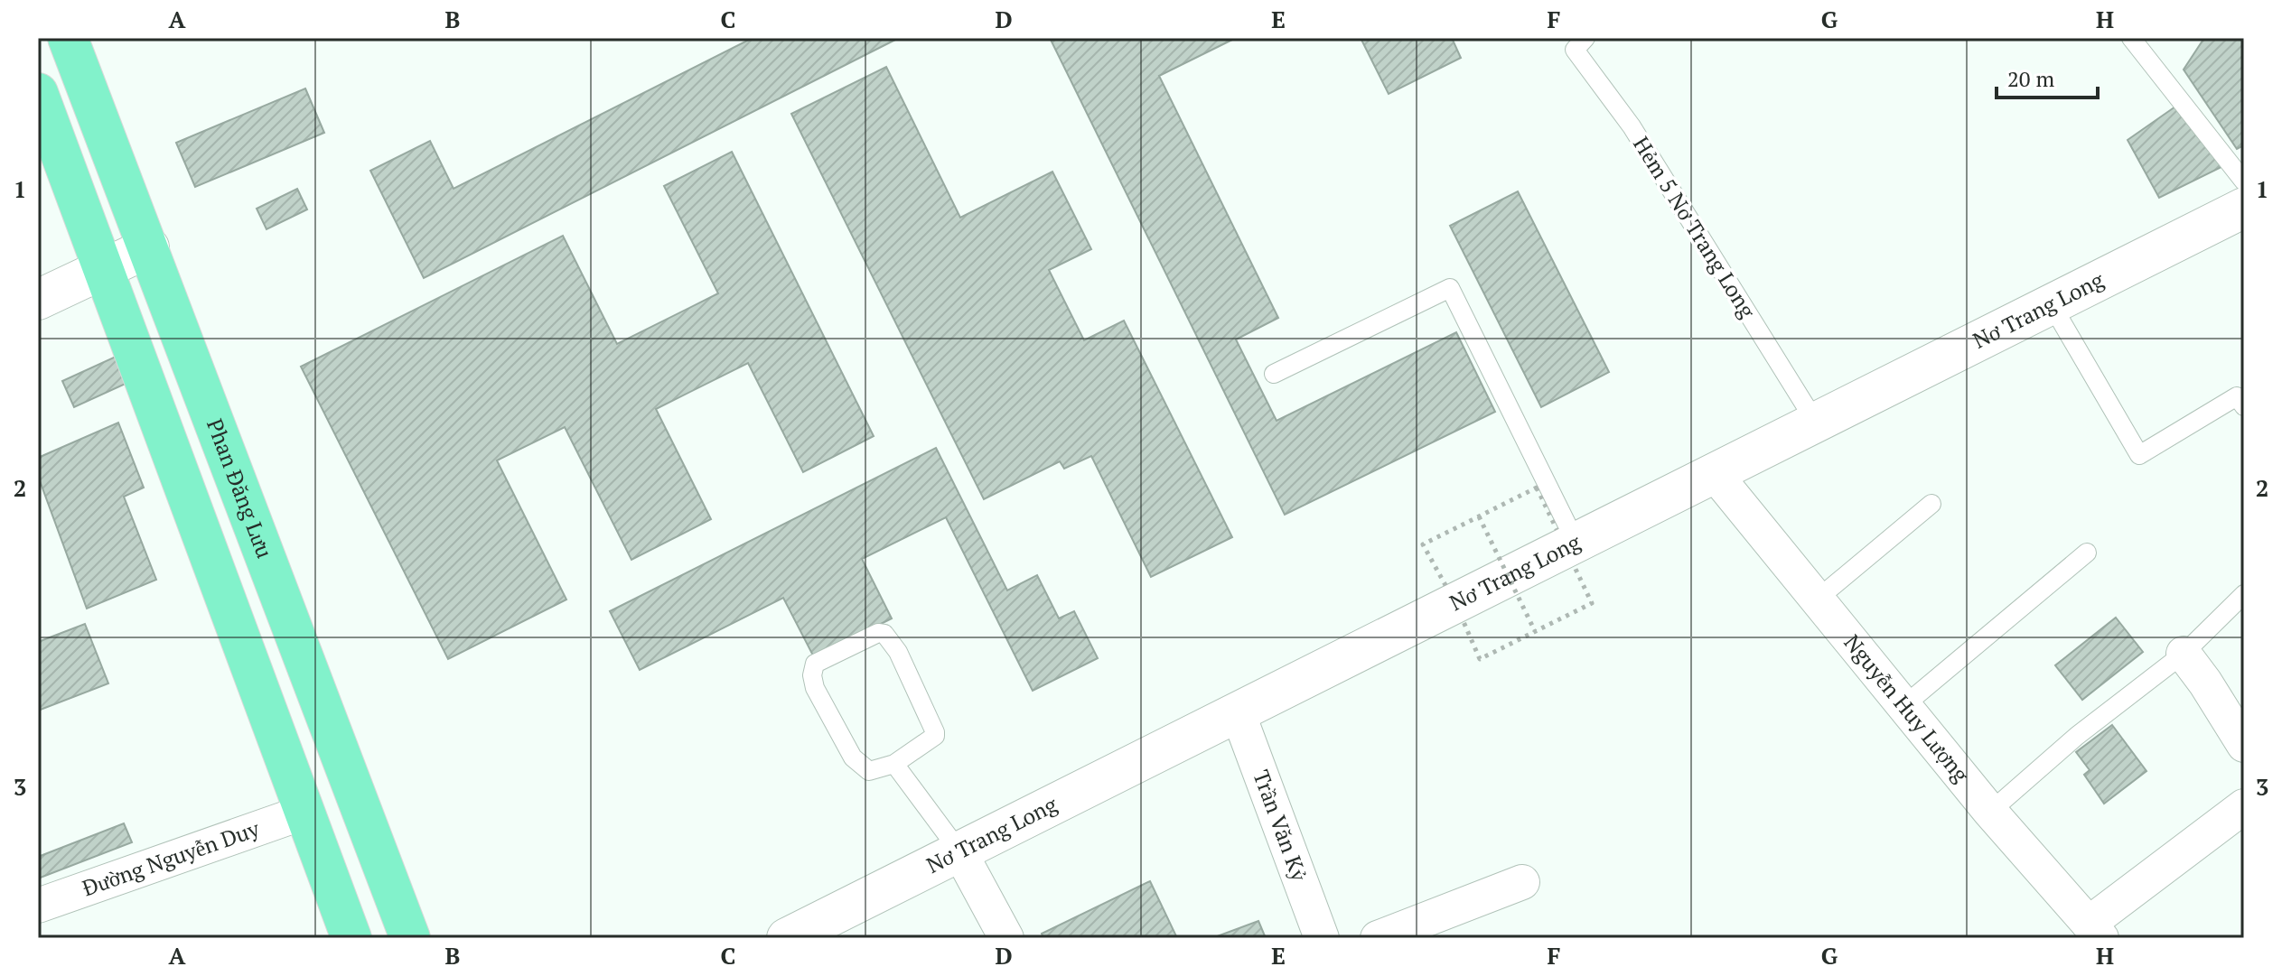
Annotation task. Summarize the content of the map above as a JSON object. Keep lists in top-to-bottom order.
{
  "streets": {
    "main road": ["Nơ Trang Long", "Phan Đăng Lưu"],
    "street": ["Nguyễn Huy Lượng", "Trần Văn Kỷ", "Đường Nguyễn Duy"],
    "lane": ["Hẻm 5 Nơ Trang Long"]
  },
  "crossings": [
    ["Hẻm 5 Nơ Trang Long", "Nơ Trang Long"],
    ["Nơ Trang Long", "Nguyễn Huy Lượng"],
    ["Nơ Trang Long", "Trần Văn Kỷ"]
  ],
  "scale_bar": "20 m",
  "grid": {
    "columns": [
      "A",
      "B",
      "C",
      "D",
      "E",
      "F",
      "G",
      "H"
    ],
    "rows": ["1", "2", "3"]
  }
}
